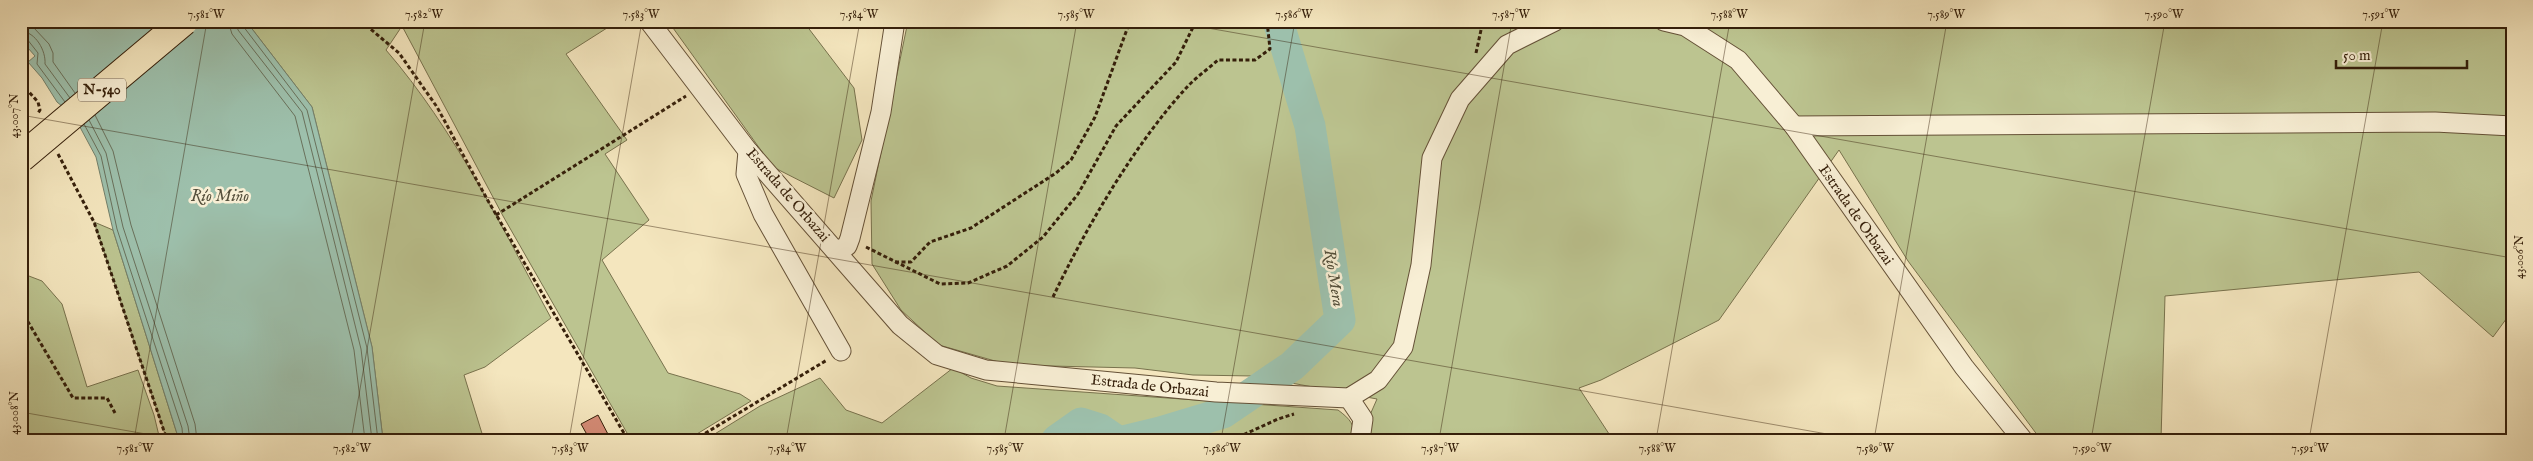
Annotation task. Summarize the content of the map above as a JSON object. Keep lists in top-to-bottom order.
{
  "streets": {
    "highway": ["N-540"],
    "street": ["Estrada de Orbazai"]
  },
  "water": ["Río Miño", "Río Mera"],
  "scale_bar": "50 m",
  "coordinates": [
    "7.581°W",
    "7.582°W",
    "7.583°W",
    "7.584°W",
    "7.585°W",
    "7.586°W",
    "7.587°W",
    "7.588°W",
    "7.589°W",
    "7.590°W",
    "7.591°W",
    "43.007°N",
    "43.006°N",
    "43.008°N"
  ]
}
